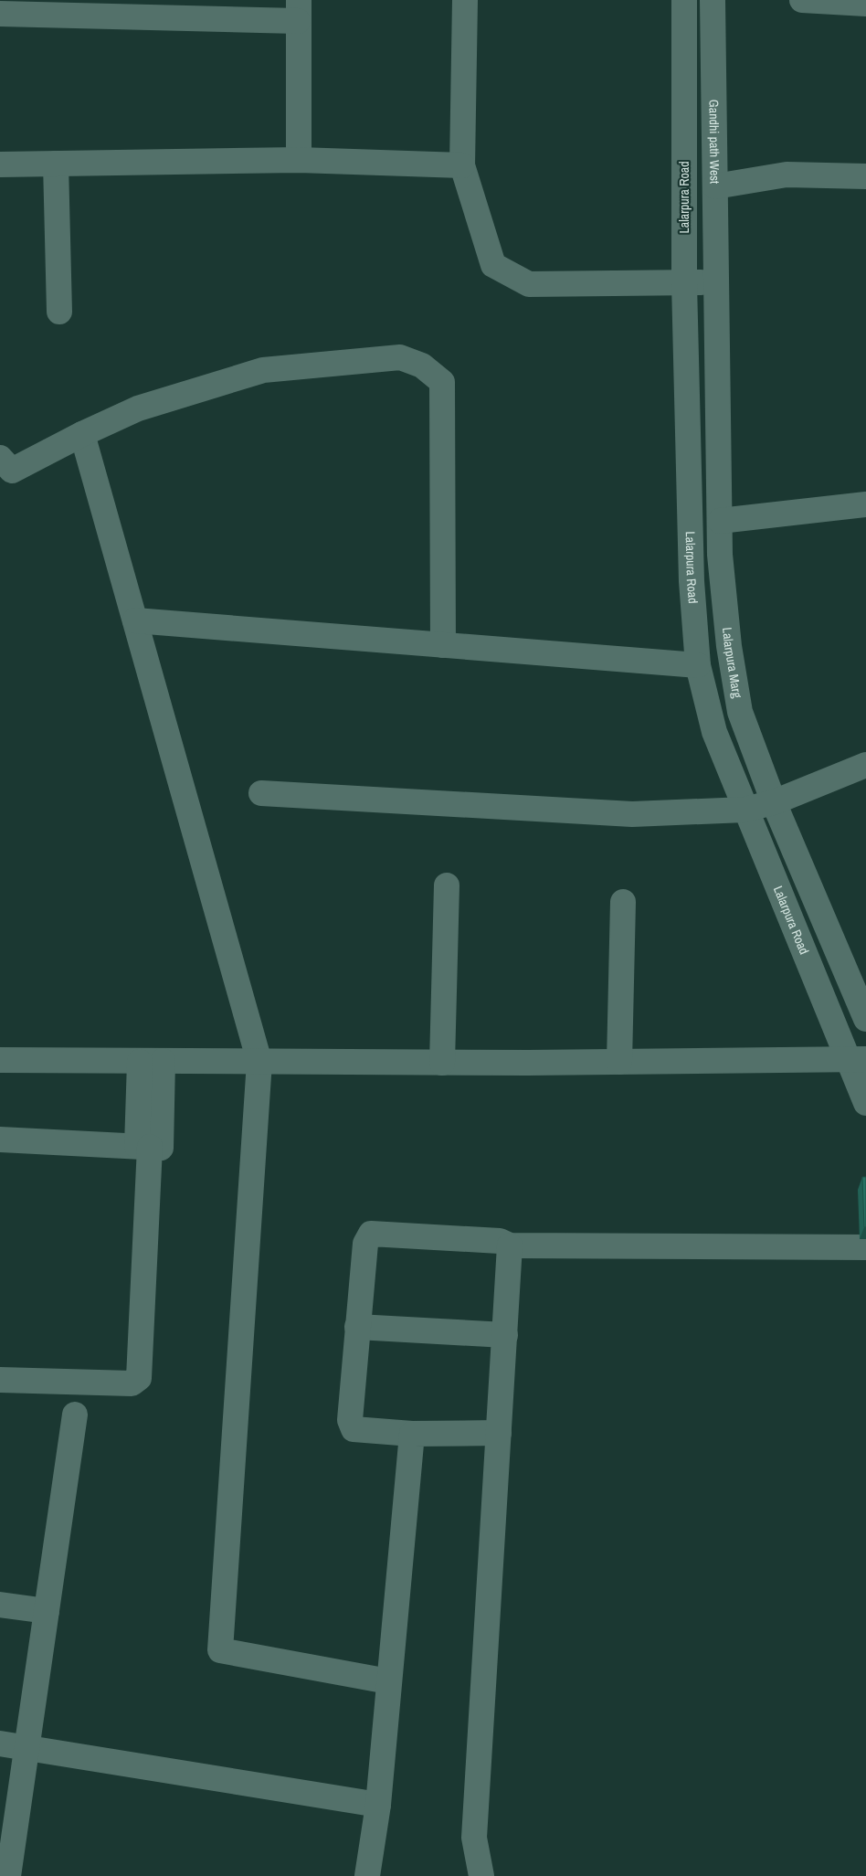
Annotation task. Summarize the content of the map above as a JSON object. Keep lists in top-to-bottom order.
{
  "streets": {
    "street": ["Gandhi path West", "Lalarpura Road", "Lalarpura Marg"]
  },
  "crossings": [
    ["Gandhi path West", "Lalarpura Marg"]
  ]
}
